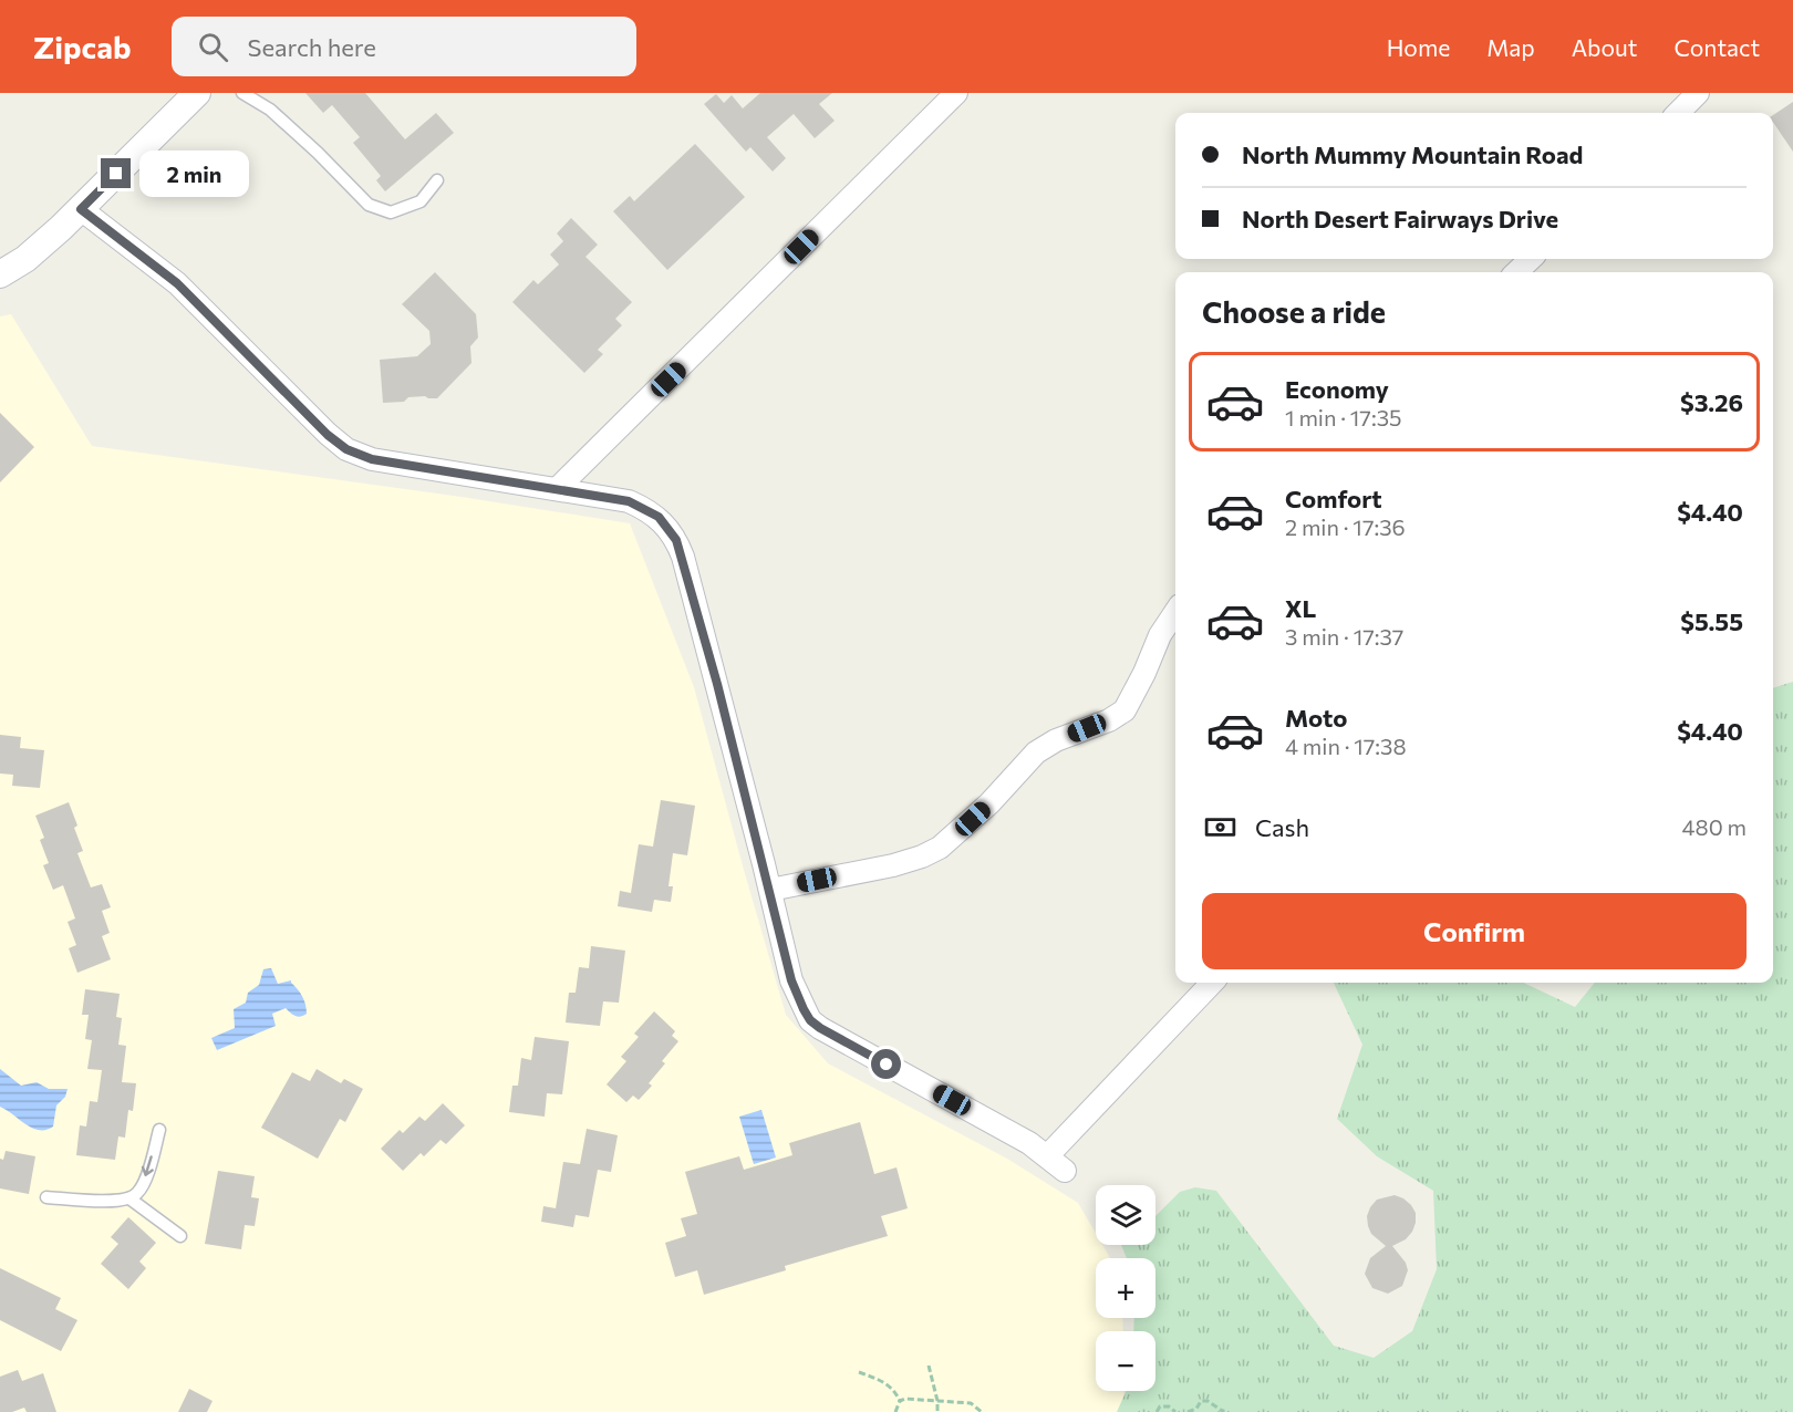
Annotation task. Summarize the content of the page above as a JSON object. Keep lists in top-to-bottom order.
{
  "page": {
    "header": "Zipcab",
    "search": "Search here",
    "nav": [
      "Home",
      "Map",
      "About",
      "Contact"
    ],
    "banner": ["North Mummy Mountain Road", "North Desert Fairways Drive"],
    "bubble": "2 min",
    "heading": "Choose a ride",
    "list": [
      {
        "name": "Economy",
        "note": "1 min · 17:35",
        "value": "$3.26"
      },
      {
        "name": "Comfort",
        "note": "2 min · 17:36",
        "value": "$4.40"
      },
      {
        "name": "XL",
        "note": "3 min · 17:37",
        "value": "$5.55"
      },
      {
        "name": "Moto",
        "note": "4 min · 17:38",
        "value": "$4.40"
      }
    ],
    "pay": ["Cash", "480 m"],
    "buttons": "Confirm",
    "map_buttons": ["+", "−"]
  }
}
